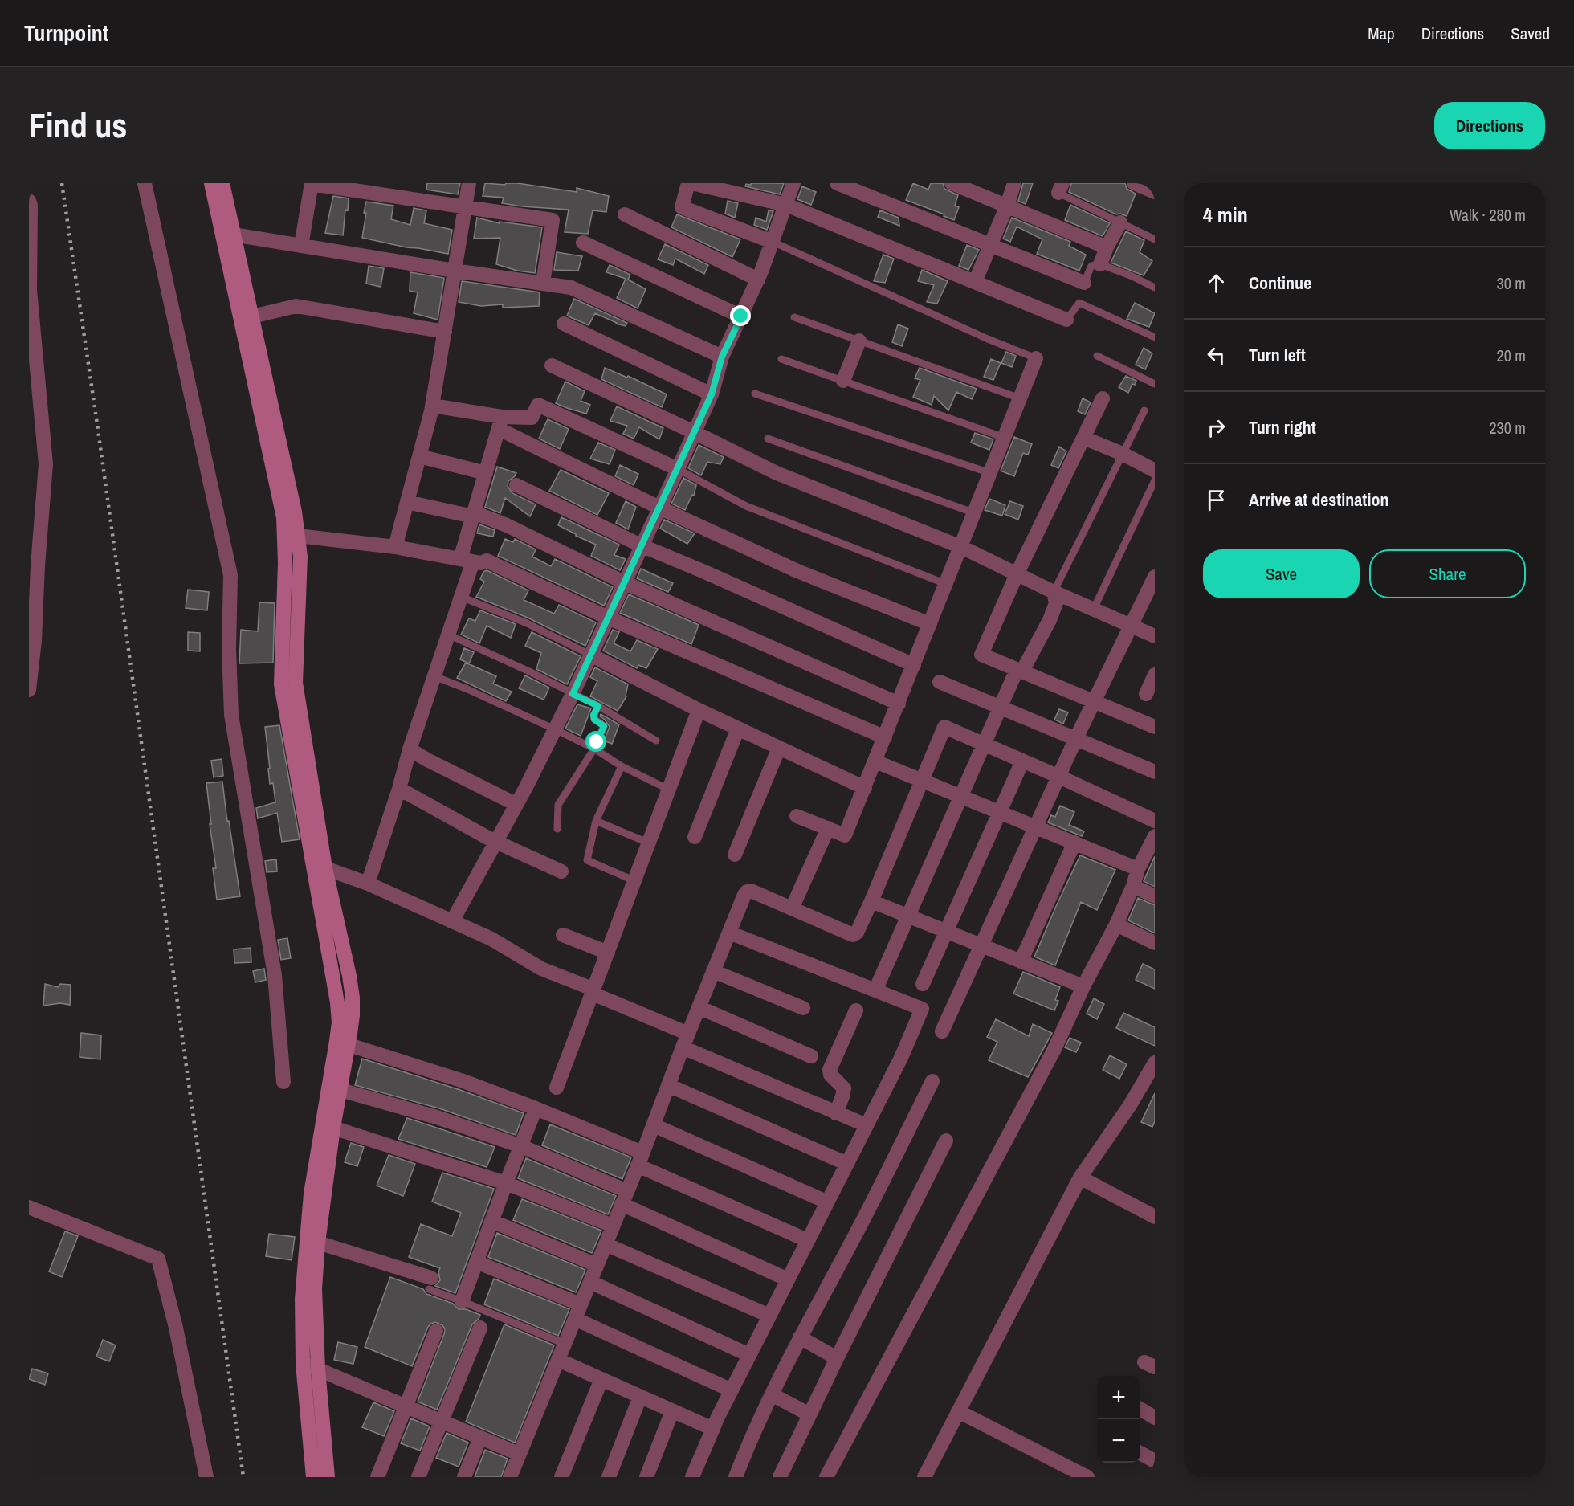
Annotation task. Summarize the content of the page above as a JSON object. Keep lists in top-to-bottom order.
{
  "page": {
    "header": "Turnpoint",
    "nav": ["Map", "Directions", "Saved"],
    "buttons": [
      "Directions",
      ["Save", "Share"]
    ],
    "title": "Find us",
    "heading": ["4 min", "Walk · 280 m"],
    "list": [
      ["Continue", "30 m"],
      ["Turn left", "20 m"],
      ["Turn right", "230 m"],
      "Arrive at destination"
    ],
    "map_buttons": ["+", "−"]
  }
}
